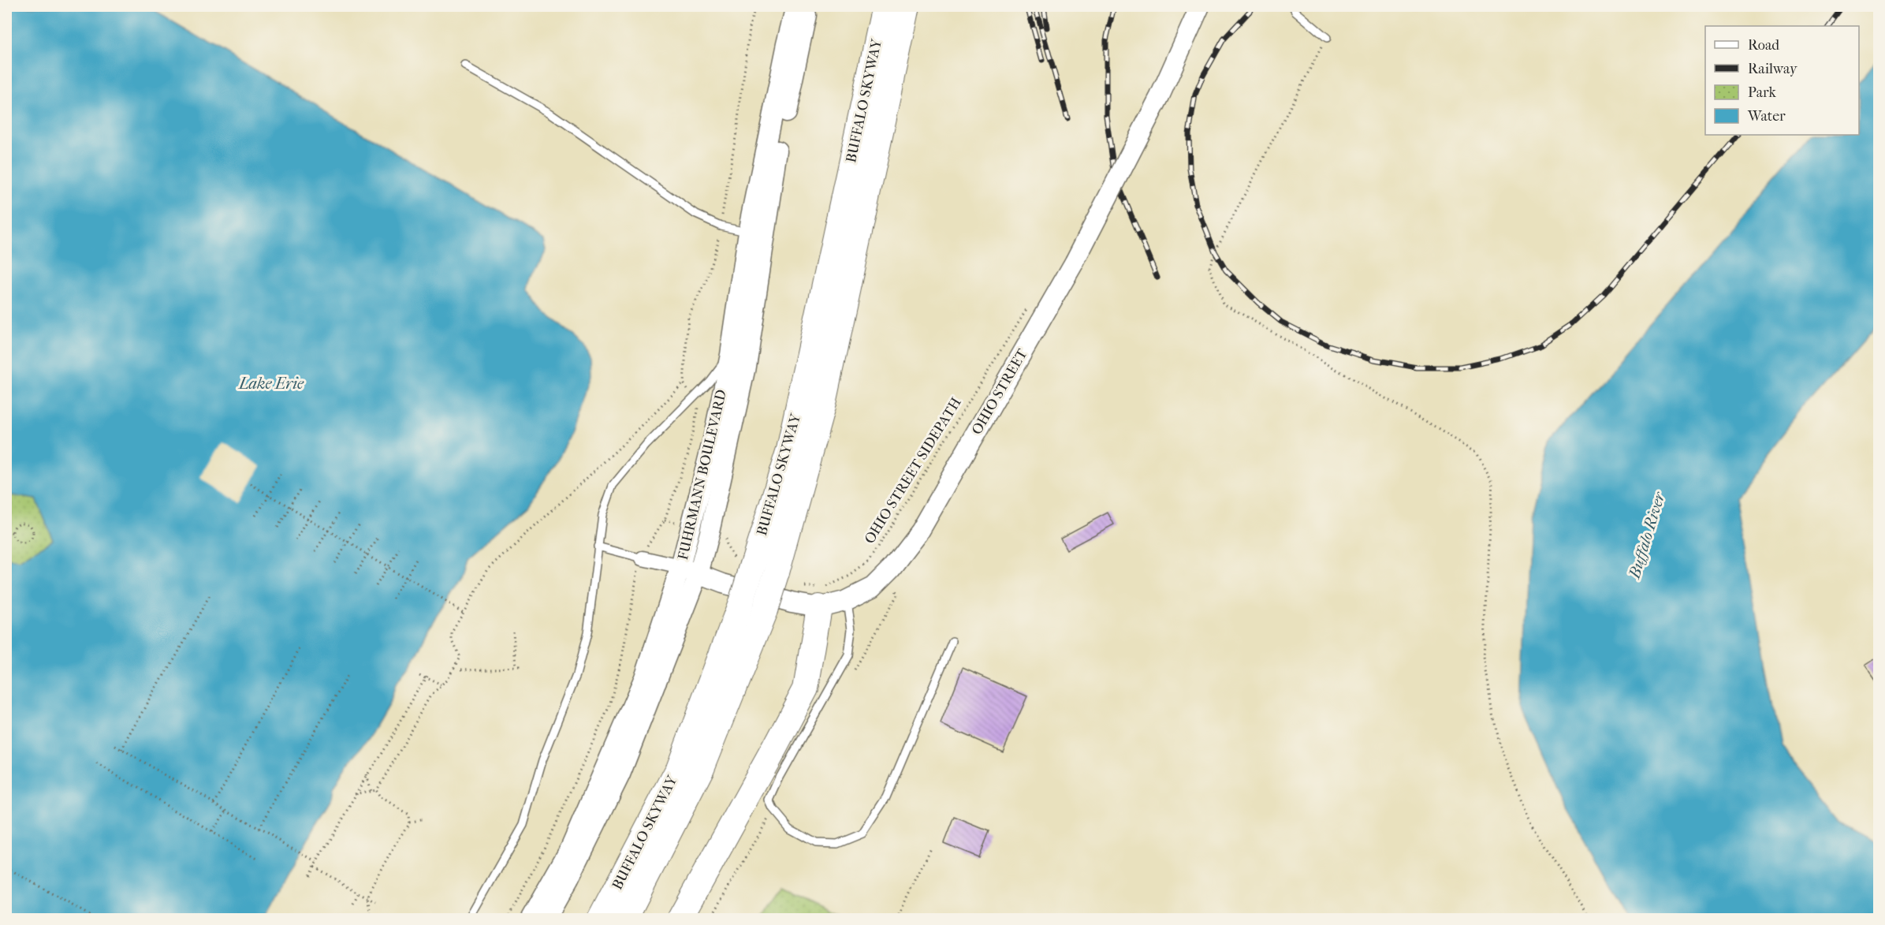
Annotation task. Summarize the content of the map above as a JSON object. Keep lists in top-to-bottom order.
{
  "streets": {
    "highway": ["BUFFALO SKYWAY"],
    "street": ["OHIO STREET", "FUHRMANN BOULEVARD"],
    "path": ["OHIO STREET SIDEPATH"]
  },
  "crossings": [
    ["OHIO STREET", "OHIO STREET SIDEPATH"],
    ["OHIO STREET", "FUHRMANN BOULEVARD"]
  ],
  "water": ["Lake Erie", "Buffalo River"],
  "legend": [
    "Road",
    "Railway",
    "Park",
    "Water"
  ]
}
